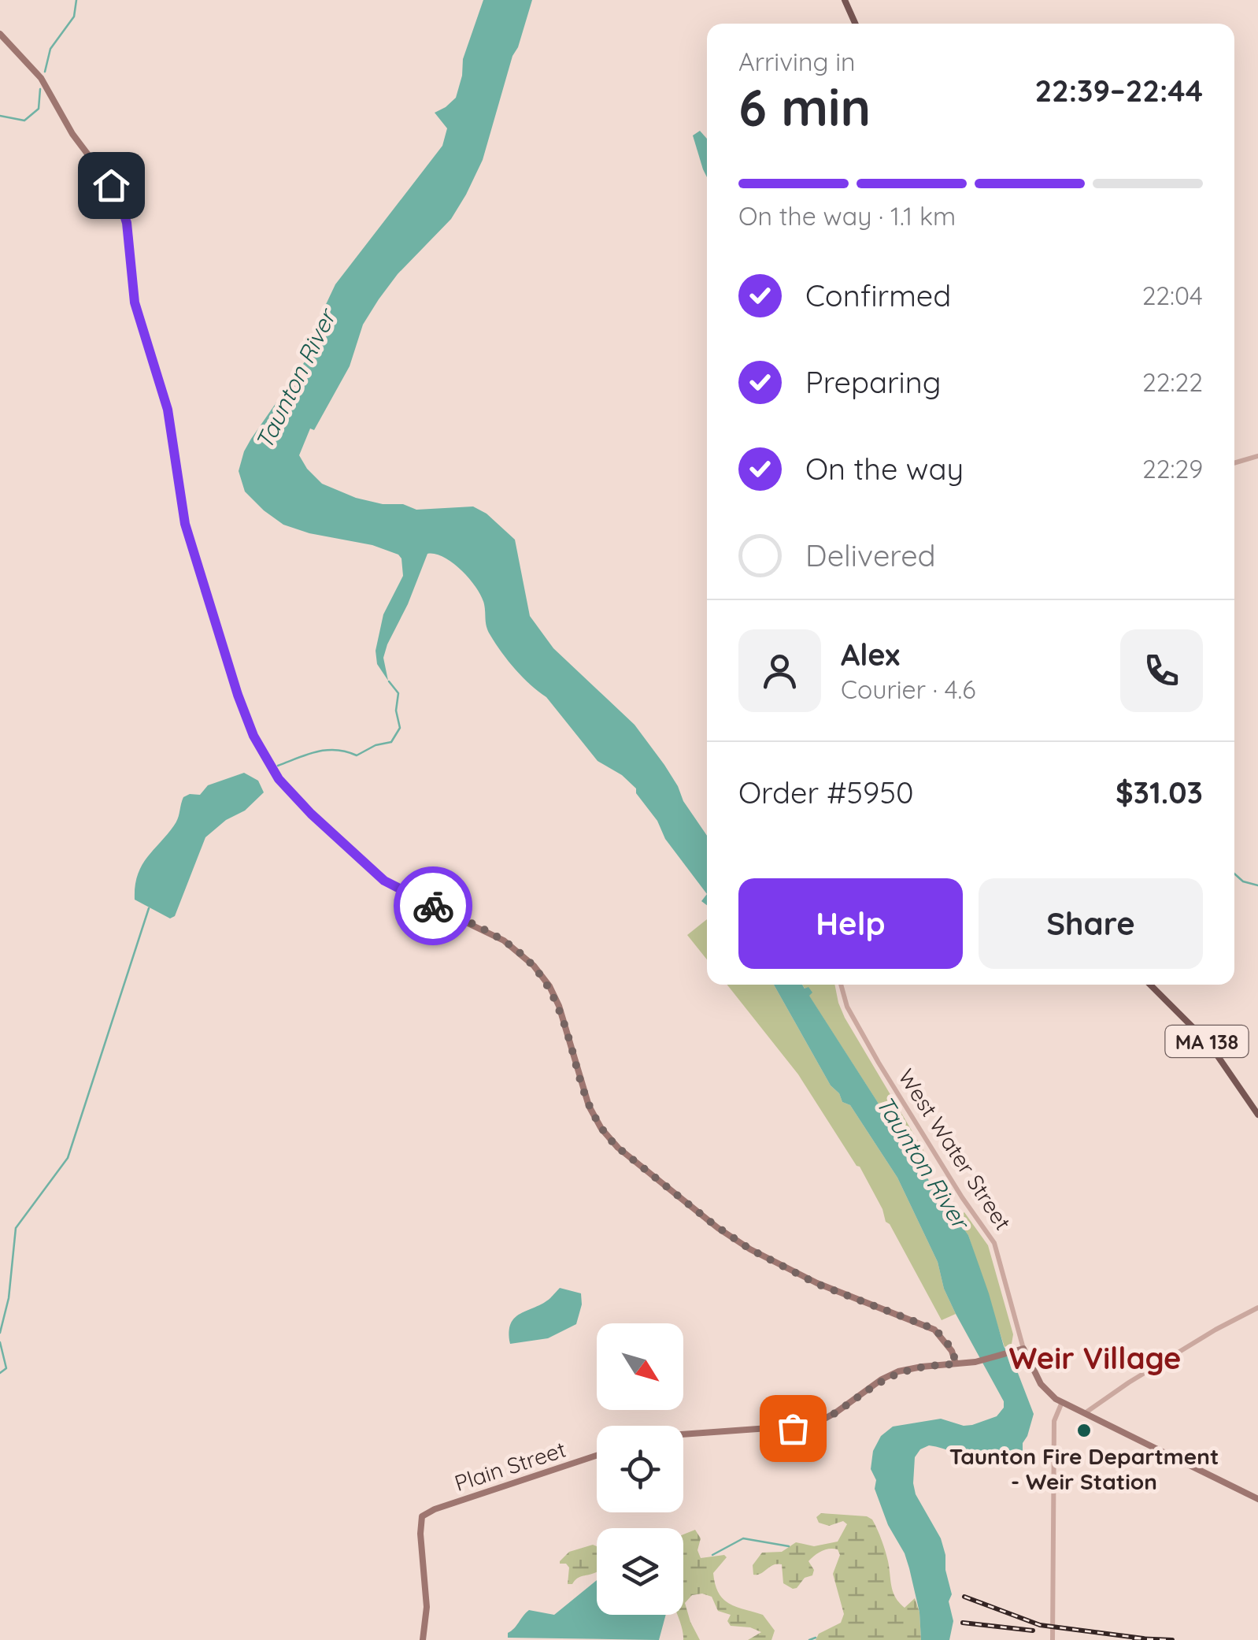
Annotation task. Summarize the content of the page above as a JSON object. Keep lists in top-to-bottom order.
{
  "streets": {
    "main road": ["MA 138", "West Water Street", "Plain Street"]
  },
  "districts": ["Weir Village"],
  "water": ["Taunton River"],
  "places": ["Taunton Fire Department - Weir Station"],
  "north": "bottom right",
  "page": {
    "heading": ["6 min", "Arriving in", "22:39–22:44"],
    "panel": [
      "Alex",
      "Courier · 4.6",
      "Order #5950",
      "$31.03"
    ],
    "bar": "On the way · 1.1 km",
    "list": [
      ["Confirmed", "22:04"],
      ["Preparing", "22:22"],
      ["On the way", "22:29"],
      "Delivered"
    ],
    "buttons": ["Help", "Share"]
  }
}
